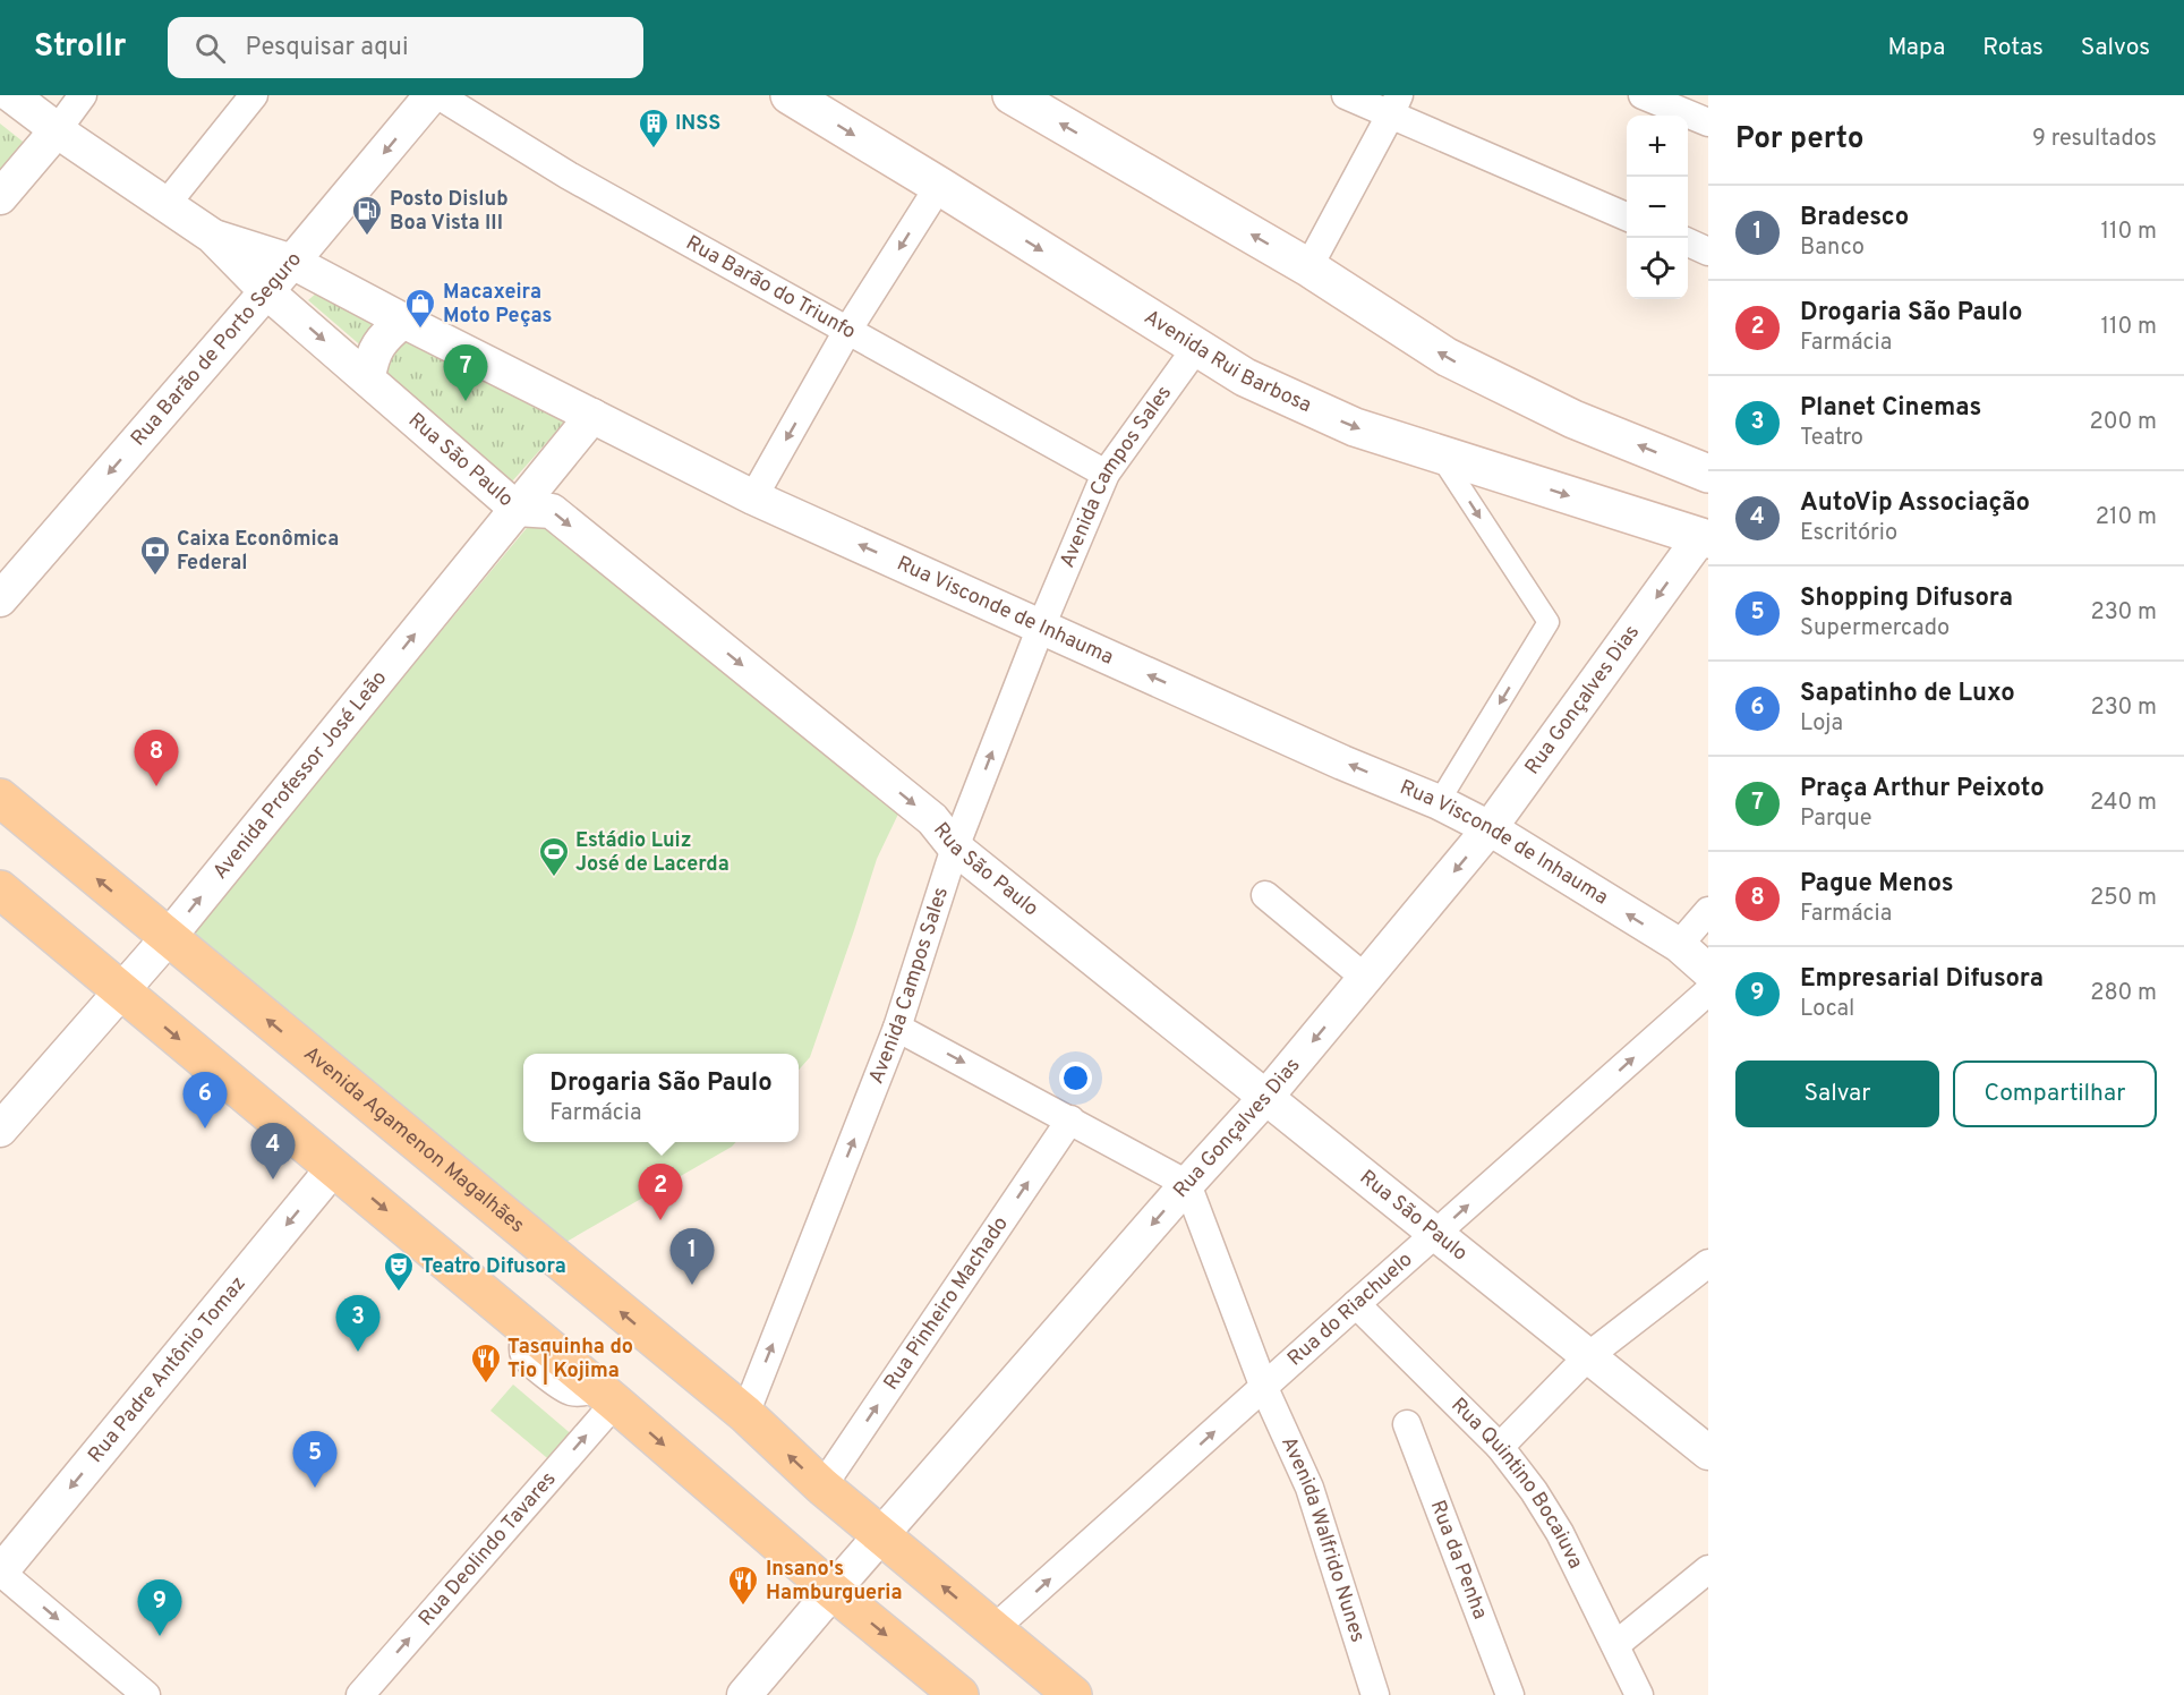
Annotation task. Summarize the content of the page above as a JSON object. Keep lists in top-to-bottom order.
{
  "streets": {
    "main road": ["Avenida Rui Barbosa", "Avenida Agamenon Magalhães"],
    "street": [
      "Rua Barão do Triunfo",
      "Rua Barão de Porto Seguro",
      "Rua São Paulo",
      "Avenida Campos Sales",
      "Rua Visconde de Inhauma",
      "Rua Gonçalves Dias",
      "Avenida Professor José Leão",
      "Rua Pinheiro Machado",
      "Rua do Riachuelo",
      "Rua Padre Antônio Tomaz",
      "Rua Quintino Bocaiuva",
      "Avenida Walfrido Nunes",
      "Rua Deolindo Tavares",
      "Rua da Penha"
    ]
  },
  "crossings": [
    ["Rua Barão do Triunfo", "Avenida Campos Sales"],
    ["Rua Barão de Porto Seguro", "Rua São Paulo"],
    ["Rua Barão de Porto Seguro", "Rua Visconde de Inhauma"],
    ["Avenida Rui Barbosa", "Avenida Campos Sales"],
    ["Avenida Rui Barbosa", "Rua Gonçalves Dias"],
    ["Rua São Paulo", "Avenida Campos Sales"],
    ["Rua São Paulo", "Rua Visconde de Inhauma"],
    ["Rua São Paulo", "Rua Gonçalves Dias"],
    ["Rua São Paulo", "Avenida Professor José Leão"],
    ["Rua São Paulo", "Rua do Riachuelo"],
    ["Avenida Campos Sales", "Rua Visconde de Inhauma"],
    ["Avenida Campos Sales", "Avenida Agamenon Magalhães"],
    ["Rua Visconde de Inhauma", "Rua Gonçalves Dias"],
    ["Rua Visconde de Inhauma", "Avenida Professor José Leão"],
    ["Rua Gonçalves Dias", "Avenida Agamenon Magalhães"],
    ["Rua Gonçalves Dias", "Avenida Walfrido Nunes"],
    ["Avenida Professor José Leão", "Avenida Agamenon Magalhães"],
    ["Avenida Agamenon Magalhães", "Rua Pinheiro Machado"],
    ["Avenida Agamenon Magalhães", "Rua do Riachuelo"],
    ["Rua do Riachuelo", "Rua Quintino Bocaiuva"],
    ["Rua do Riachuelo", "Avenida Walfrido Nunes"]
  ],
  "one_way": [
    "Rua São Paulo",
    "Avenida Campos Sales",
    "Rua Visconde de Inhauma",
    "Rua Gonçalves Dias",
    "Avenida Professor José Leão",
    "Rua Pinheiro Machado",
    "Rua do Riachuelo",
    "Rua Padre Antônio Tomaz",
    "Rua Deolindo Tavares"
  ],
  "places": {
    "building": ["INSS"],
    "fuel station": ["Posto Dislub Boa Vista III"],
    "shop": ["Macaxeira Moto Peças"],
    "bank": ["Caixa Econômica Federal"],
    "sports": ["Estádio Luiz José de Lacerda"],
    "theatre": ["Teatro Difusora"],
    "restaurant": ["Tasquinha do Tio | Kojima", "Insano's Hamburgueria"]
  },
  "page": {
    "header": "Strollr",
    "search": "Pesquisar aqui",
    "nav": ["Mapa", "Rotas", "Salvos"],
    "heading": ["Por perto", "9 resultados"],
    "map_buttons": ["+", "−"],
    "list": [
      {
        "mark": "1",
        "name": "Bradesco",
        "note": "Banco",
        "value": "110 m"
      },
      {
        "mark": "2",
        "name": "Drogaria São Paulo",
        "note": "Farmácia",
        "value": "110 m"
      },
      {
        "mark": "3",
        "name": "Planet Cinemas",
        "note": "Teatro",
        "value": "200 m"
      },
      {
        "mark": "4",
        "name": "AutoVip Associação",
        "note": "Escritório",
        "value": "210 m"
      },
      {
        "mark": "5",
        "name": "Shopping Difusora",
        "note": "Supermercado",
        "value": "230 m"
      },
      {
        "mark": "6",
        "name": "Sapatinho de Luxo",
        "note": "Loja",
        "value": "230 m"
      },
      {
        "mark": "7",
        "name": "Praça Arthur Peixoto",
        "note": "Parque",
        "value": "240 m"
      },
      {
        "mark": "8",
        "name": "Pague Menos",
        "note": "Farmácia",
        "value": "250 m"
      },
      {
        "mark": "9",
        "name": "Empresarial Difusora",
        "note": "Local",
        "value": "280 m"
      }
    ],
    "pins": [
      "7",
      "8",
      "6",
      "4",
      "2",
      "1",
      "3",
      "5",
      "9"
    ],
    "buttons": ["Salvar", "Compartilhar"],
    "popup": ["Drogaria São Paulo", "Farmácia"]
  }
}
